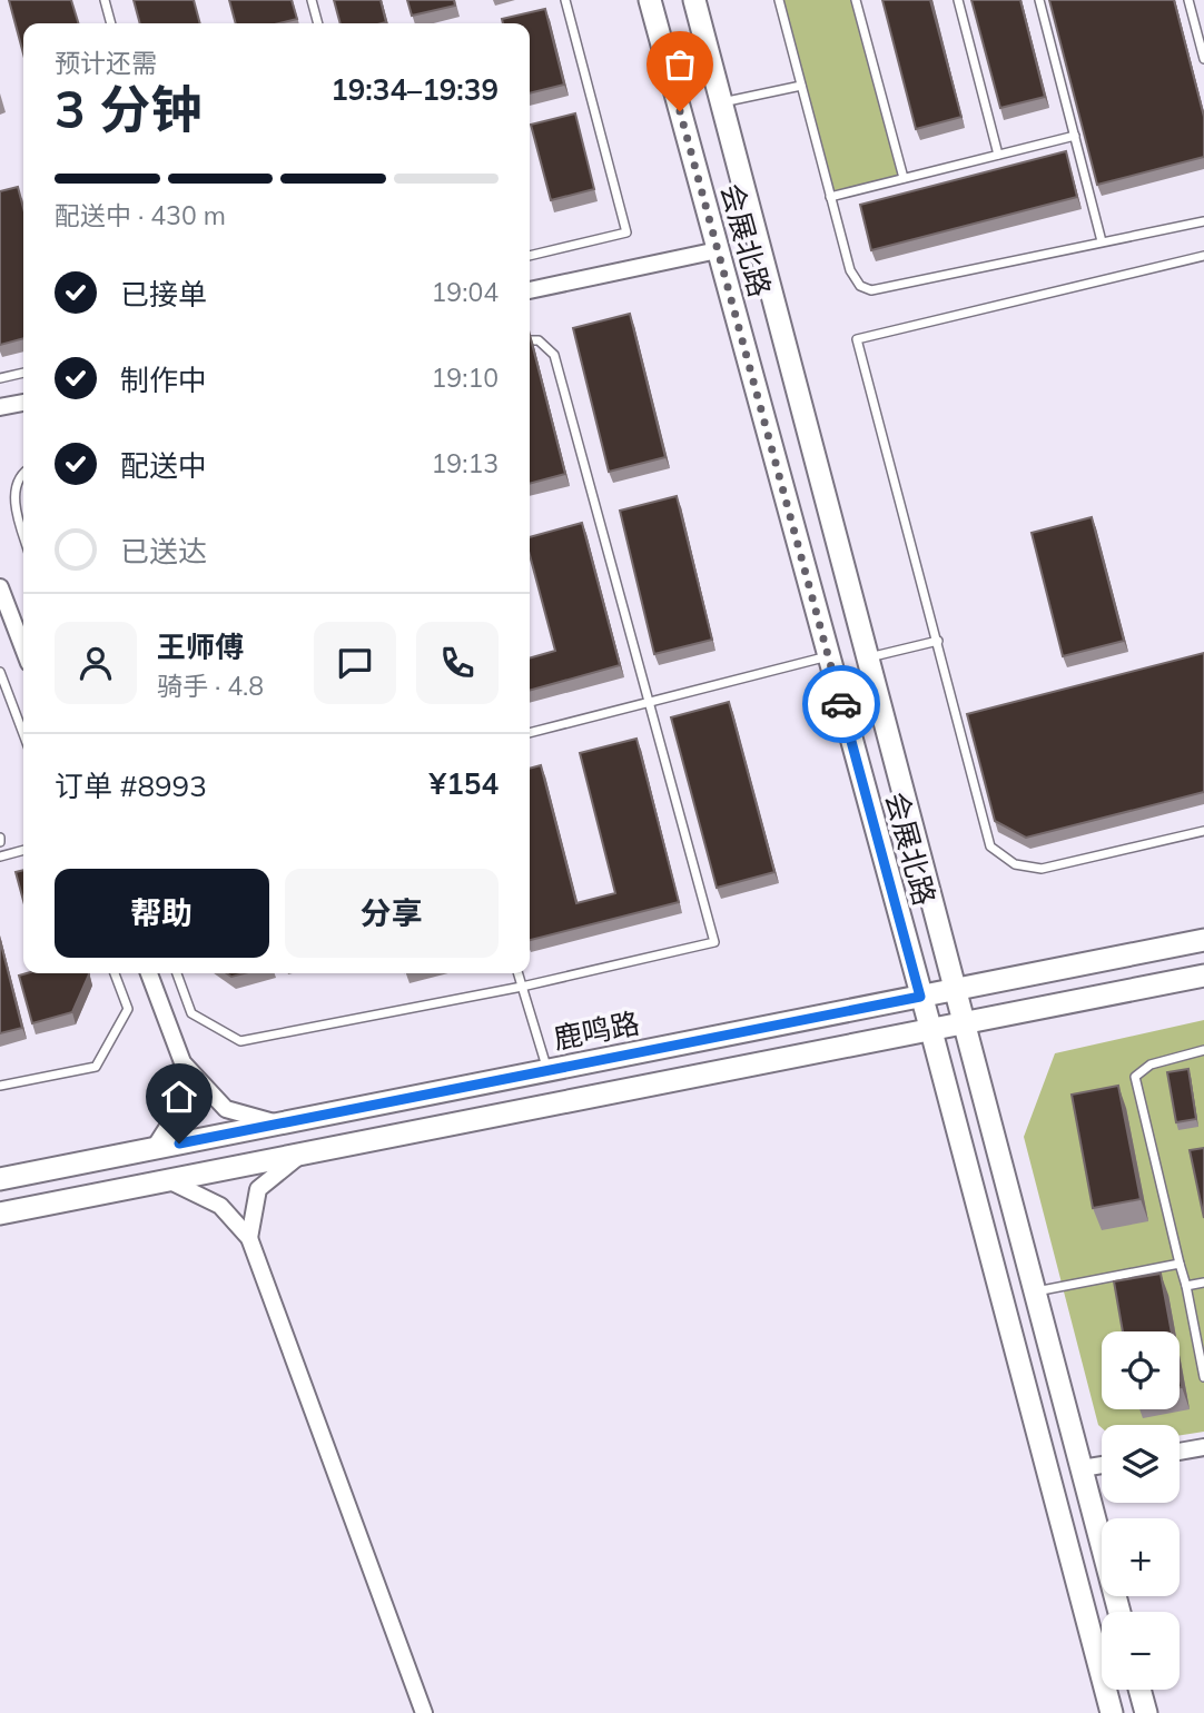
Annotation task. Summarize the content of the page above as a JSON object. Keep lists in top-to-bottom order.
{
  "streets": {
    "main road": ["会展北路", "鹿鸣路"]
  },
  "crossings": [
    ["会展北路", "鹿鸣路"]
  ],
  "page": {
    "heading": ["3 分钟", "预计还需", "19:34–19:39"],
    "panel": [
      "王师傅",
      "骑手 · 4.8",
      "订单 #8993",
      "¥154"
    ],
    "bar": "配送中 · 430 m",
    "list": [
      ["已接单", "19:04"],
      ["制作中", "19:10"],
      ["配送中", "19:13"],
      "已送达"
    ],
    "buttons": ["帮助", "分享"],
    "map_buttons": ["+", "−"]
  }
}
